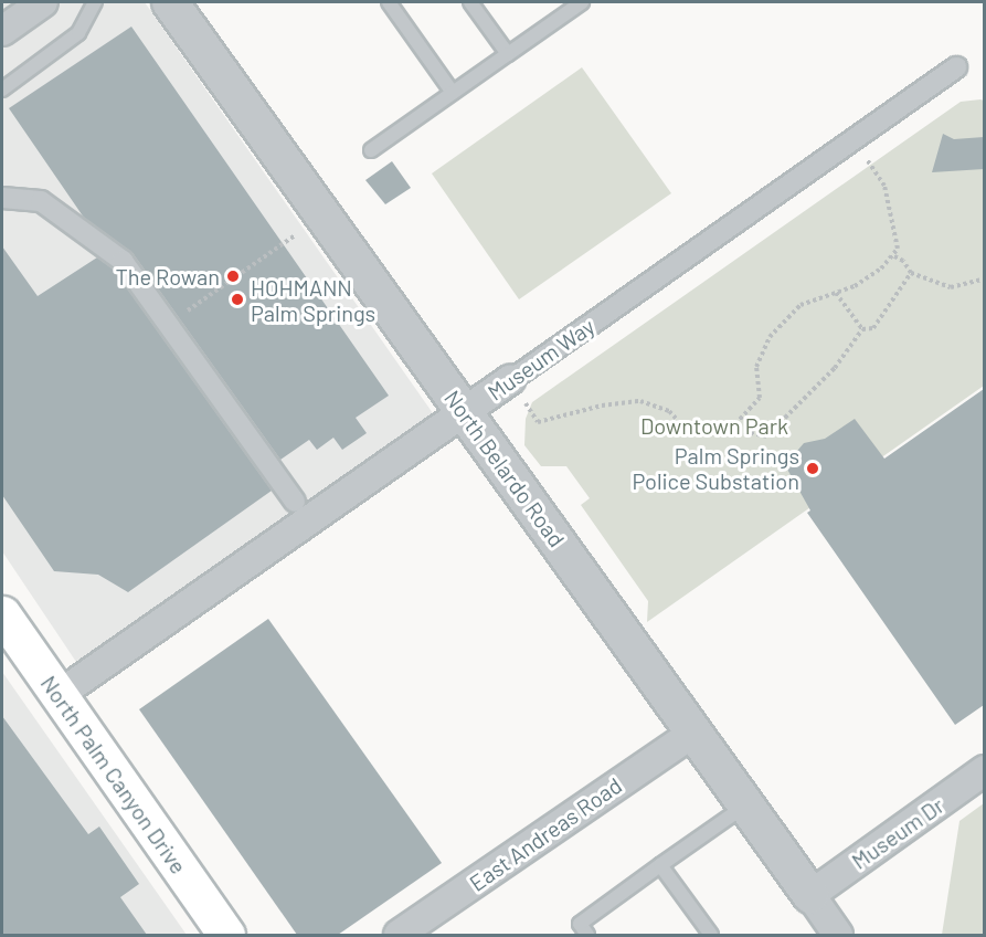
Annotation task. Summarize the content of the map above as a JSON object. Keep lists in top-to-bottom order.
{
  "streets": {
    "main road": ["North Palm Canyon Drive"],
    "street": [
      "Museum Way",
      "North Belardo Road",
      "Museum Dr",
      "East Andreas Road"
    ]
  },
  "crossings": [
    ["Museum Way", "North Belardo Road"],
    ["Museum Way", "North Palm Canyon Drive"],
    ["North Belardo Road", "Museum Dr"],
    ["North Belardo Road", "East Andreas Road"]
  ],
  "parks": ["Downtown Park"],
  "places": ["The Rowan", "HOHMANN Palm Springs", "Palm Springs Police Substation"]
}
